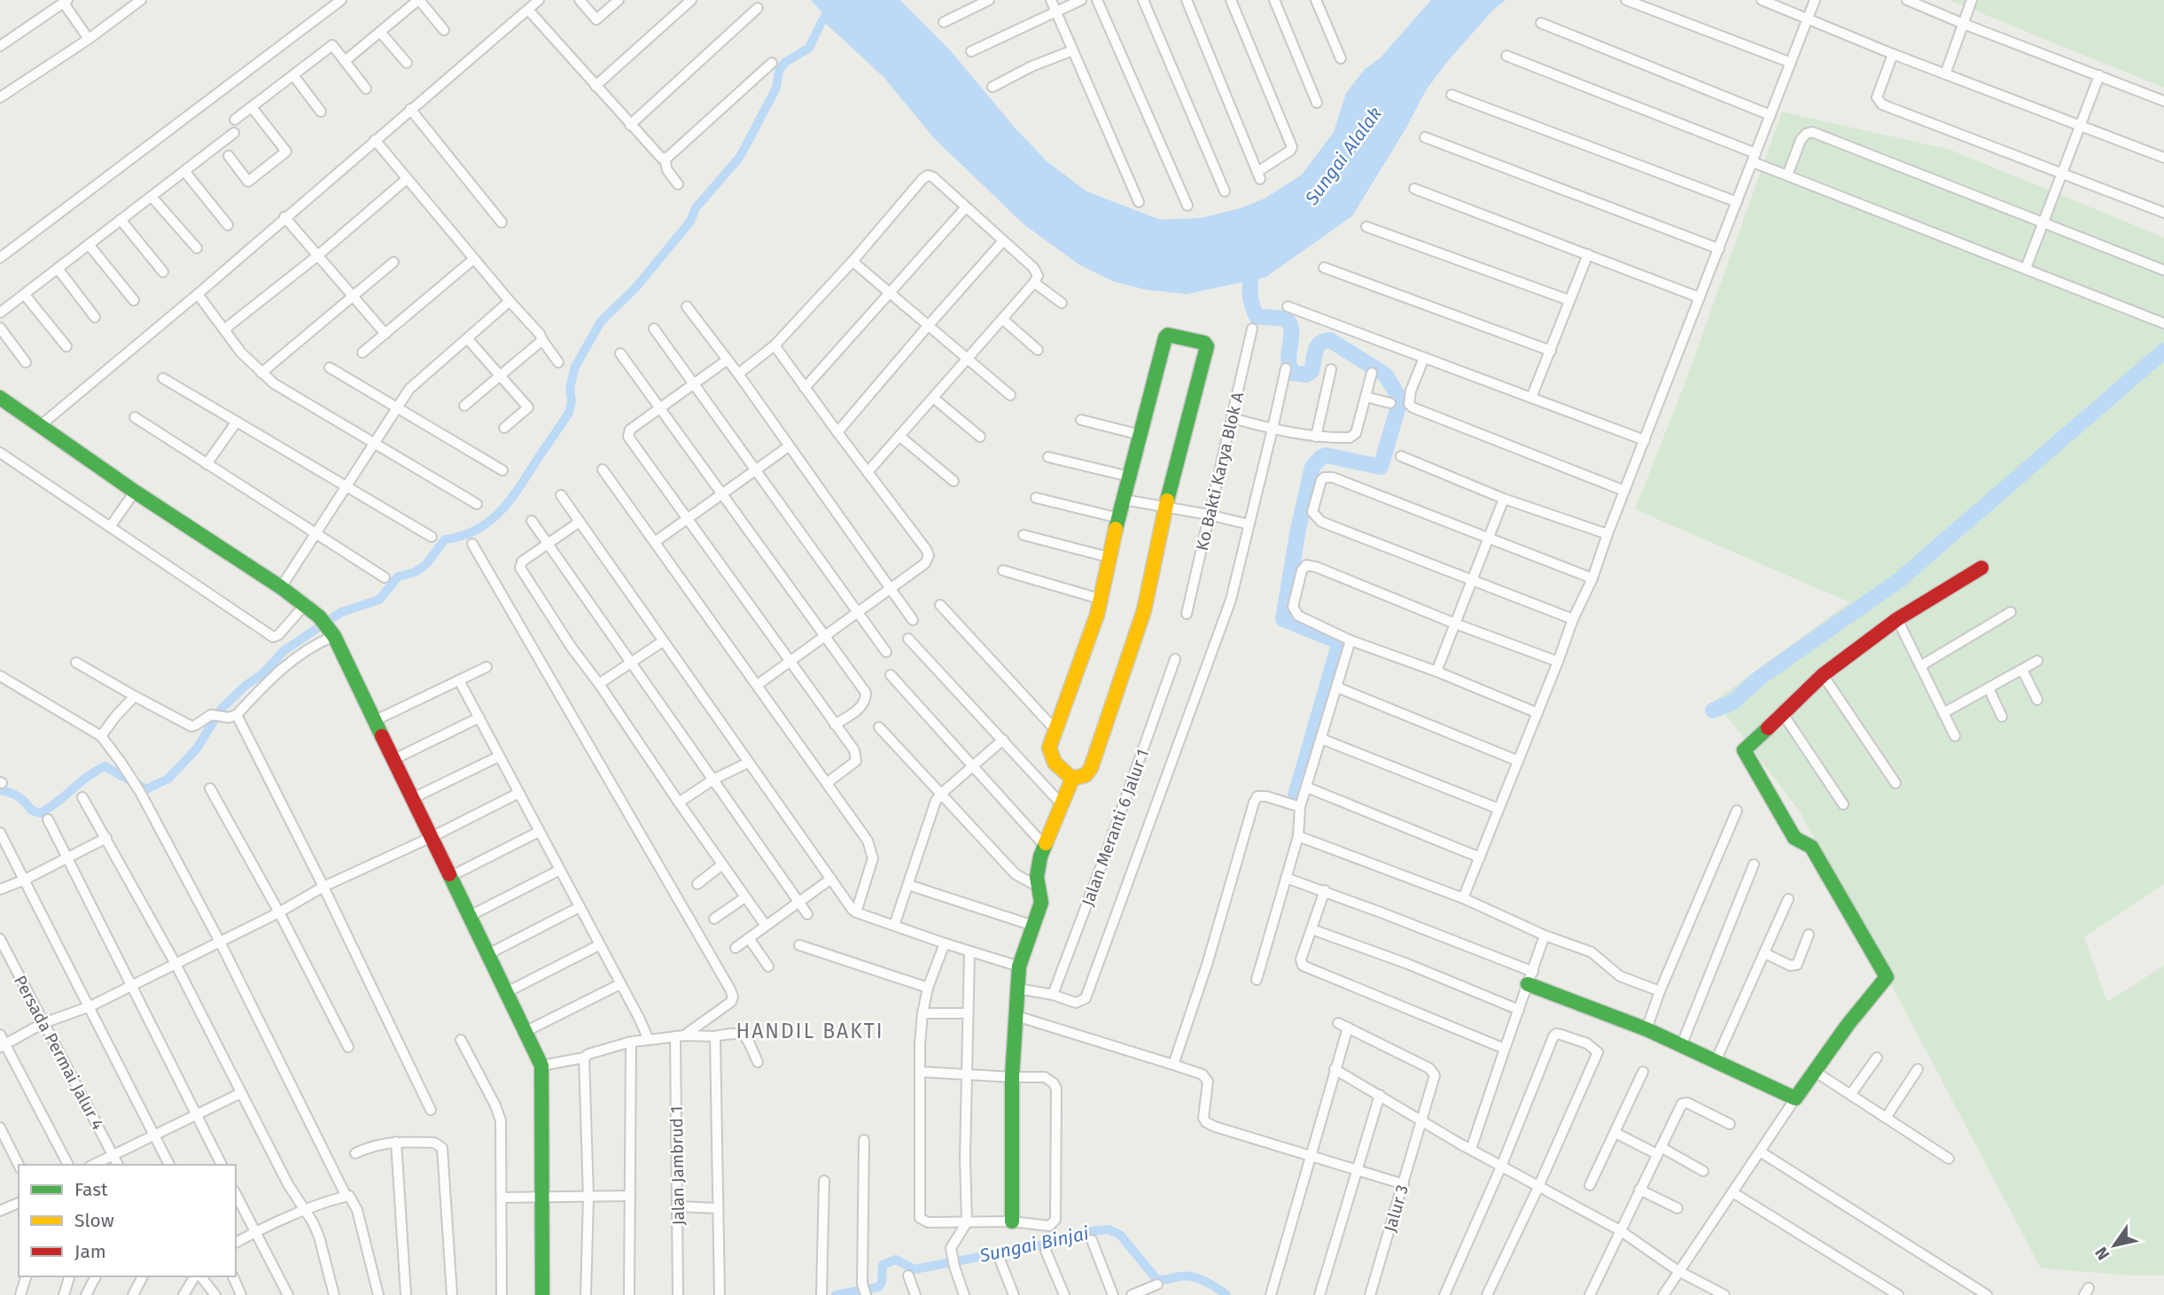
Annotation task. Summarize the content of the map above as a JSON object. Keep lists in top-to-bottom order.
{
  "streets": {
    "street": [
      "Ko Bakti Karya Blok A",
      "Jalan Meranti 6 Jalur 1",
      "Persada Permai Jalur 4",
      "Jalan Jambrud 1",
      "Jalur 3"
    ]
  },
  "districts": ["HANDIL BAKTI"],
  "water": ["Sungai Alalak", "Sungai Binjai"],
  "legend": ["Fast", "Slow", "Jam"],
  "north": "bottom left"
}
